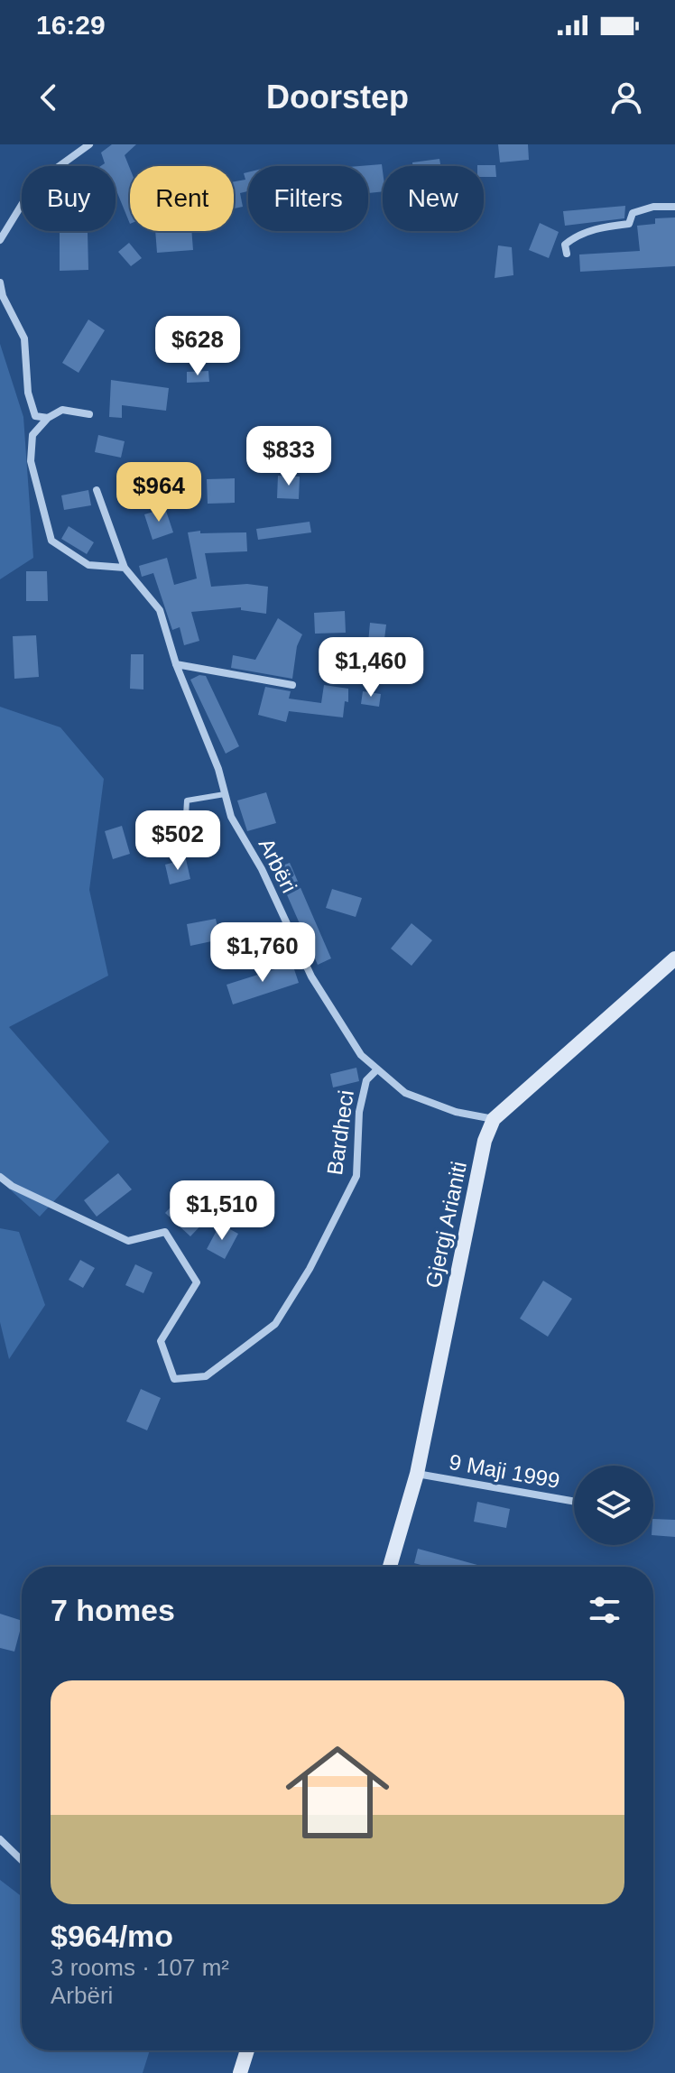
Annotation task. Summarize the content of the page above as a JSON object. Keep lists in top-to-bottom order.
{
  "streets": {
    "main road": ["Gjergj Arianiti"],
    "street": ["Arbëri", "Bardheci", "9 Maji 1999"]
  },
  "crossings": [
    ["Arbëri", "Bardheci"],
    ["Arbëri", "Gjergj Arianiti"],
    ["Gjergj Arianiti", "9 Maji 1999"]
  ],
  "page": {
    "status": "16:29",
    "header": "Doorstep",
    "chip": [
      "Buy",
      "Rent",
      "Filters",
      "New"
    ],
    "price": [
      "$628",
      "$833",
      "$964",
      "$1,460",
      "$502",
      "$1,760",
      "$1,510"
    ],
    "heading": "7 homes",
    "list": [
      {
        "name": "$964/mo",
        "note": "3 rooms · 107 m² · Arbëri"
      }
    ]
  }
}
